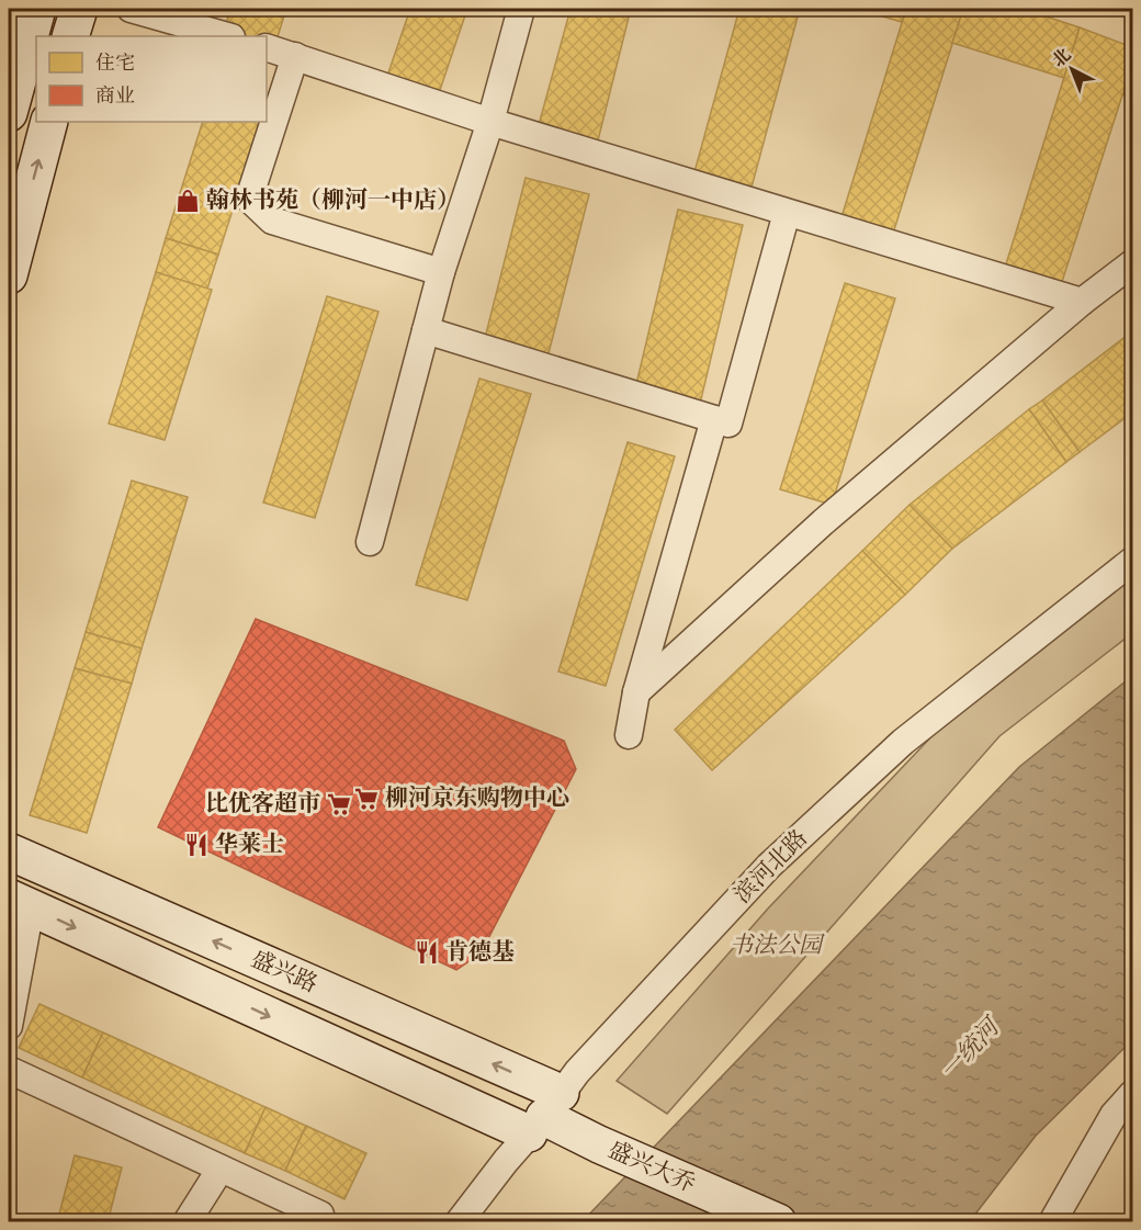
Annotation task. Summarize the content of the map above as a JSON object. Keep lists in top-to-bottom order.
{
  "streets": {
    "street": ["滨河北路", "盛兴路", "盛兴大乔"]
  },
  "crossings": [
    ["滨河北路", "盛兴路"],
    ["滨河北路", "盛兴大乔"],
    ["盛兴路", "盛兴大乔"]
  ],
  "water": ["一统河"],
  "parks": ["书法公园"],
  "places": {
    "shop": ["翰林书苑（柳河一中店）"],
    "supermarket": ["柳河京东购物中心", "比优客超市"],
    "restaurant": ["华莱士", "肯德基"]
  },
  "legend": ["住宅", "商业"],
  "north": "top left"
}
